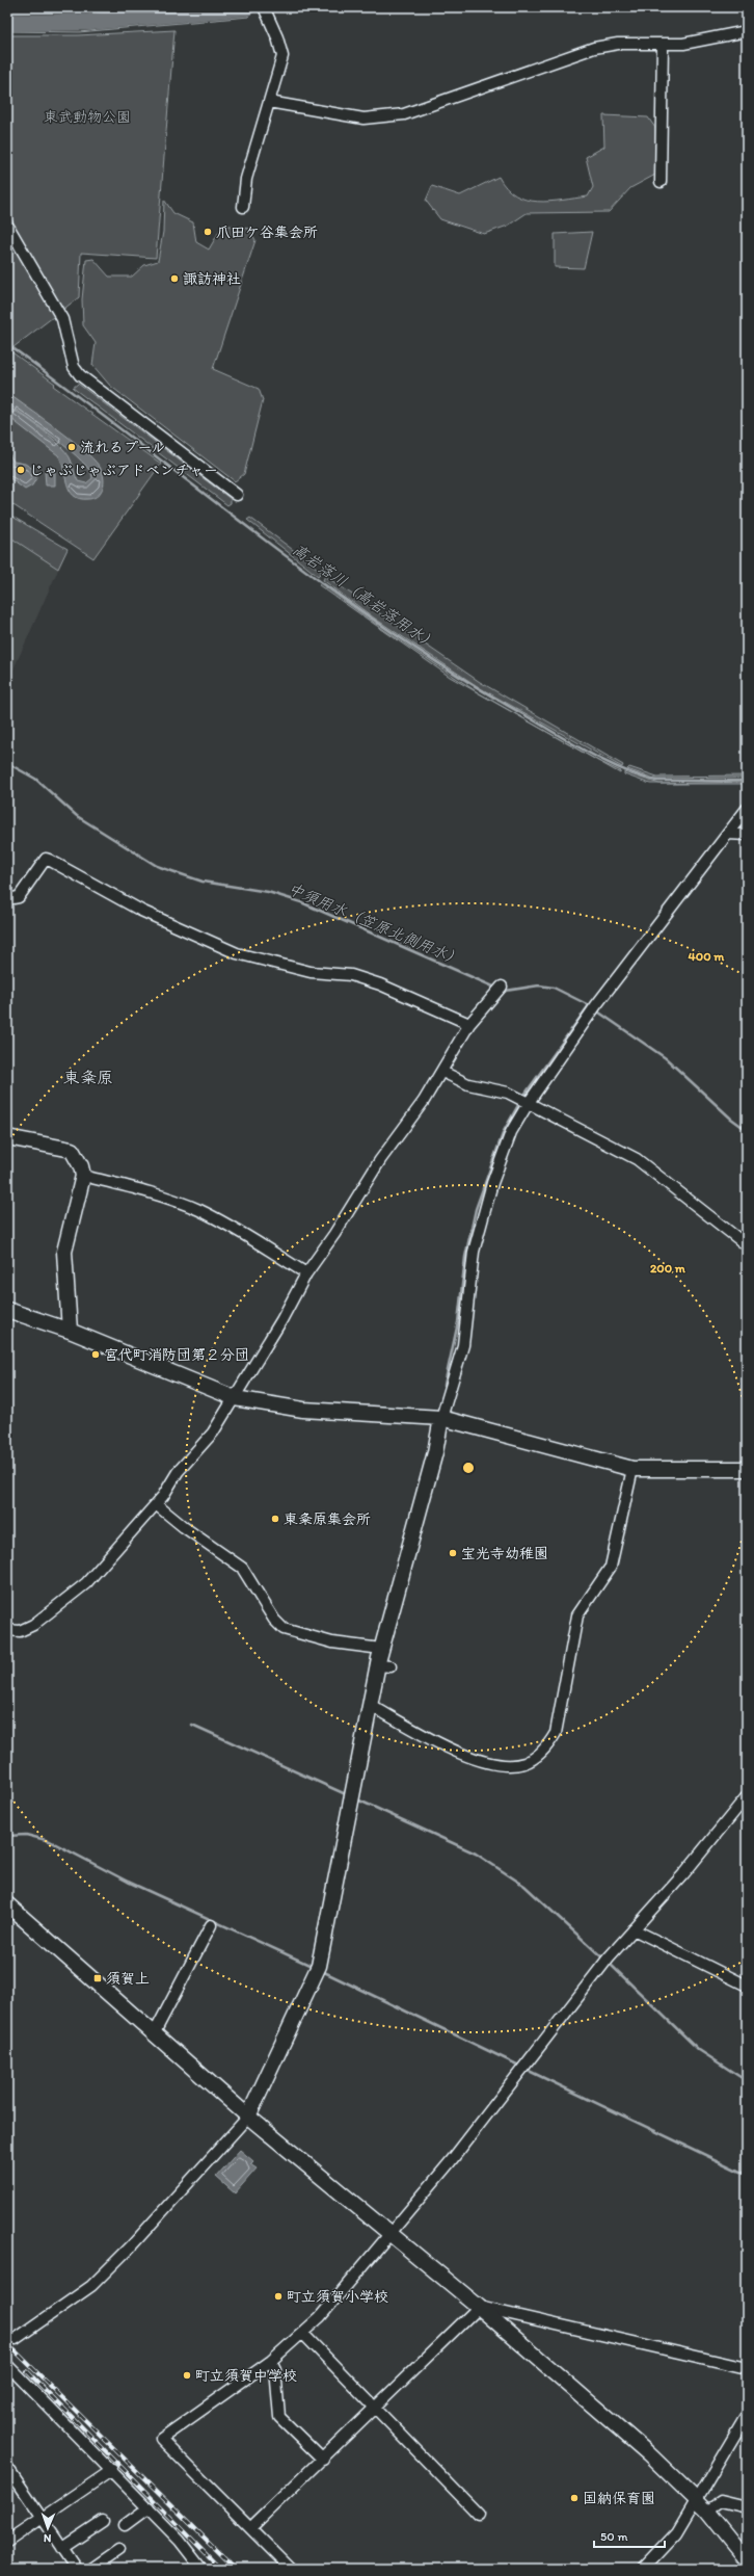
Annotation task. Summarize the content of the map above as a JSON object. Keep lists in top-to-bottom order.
{
  "districts": ["東粂原"],
  "water": ["高岩落川（高岩落用水）", "中須用水（笠原北側用水）"],
  "parks": ["東武動物公園"],
  "places": {
    "other": [
      "爪田ケ谷集会所",
      "諏訪神社",
      "流れるプール",
      "じゃぶじゃぶアドベンチャー",
      "宮代町消防団第２分団",
      "東粂原集会所",
      "宝光寺幼稚園",
      "町立須賀小学校",
      "町立須賀中学校",
      "国納保育園"
    ],
    "transit": ["須賀上"]
  },
  "scale_bar": "50 m",
  "north": "bottom",
  "rings": ["400 m", "200 m"]
}
